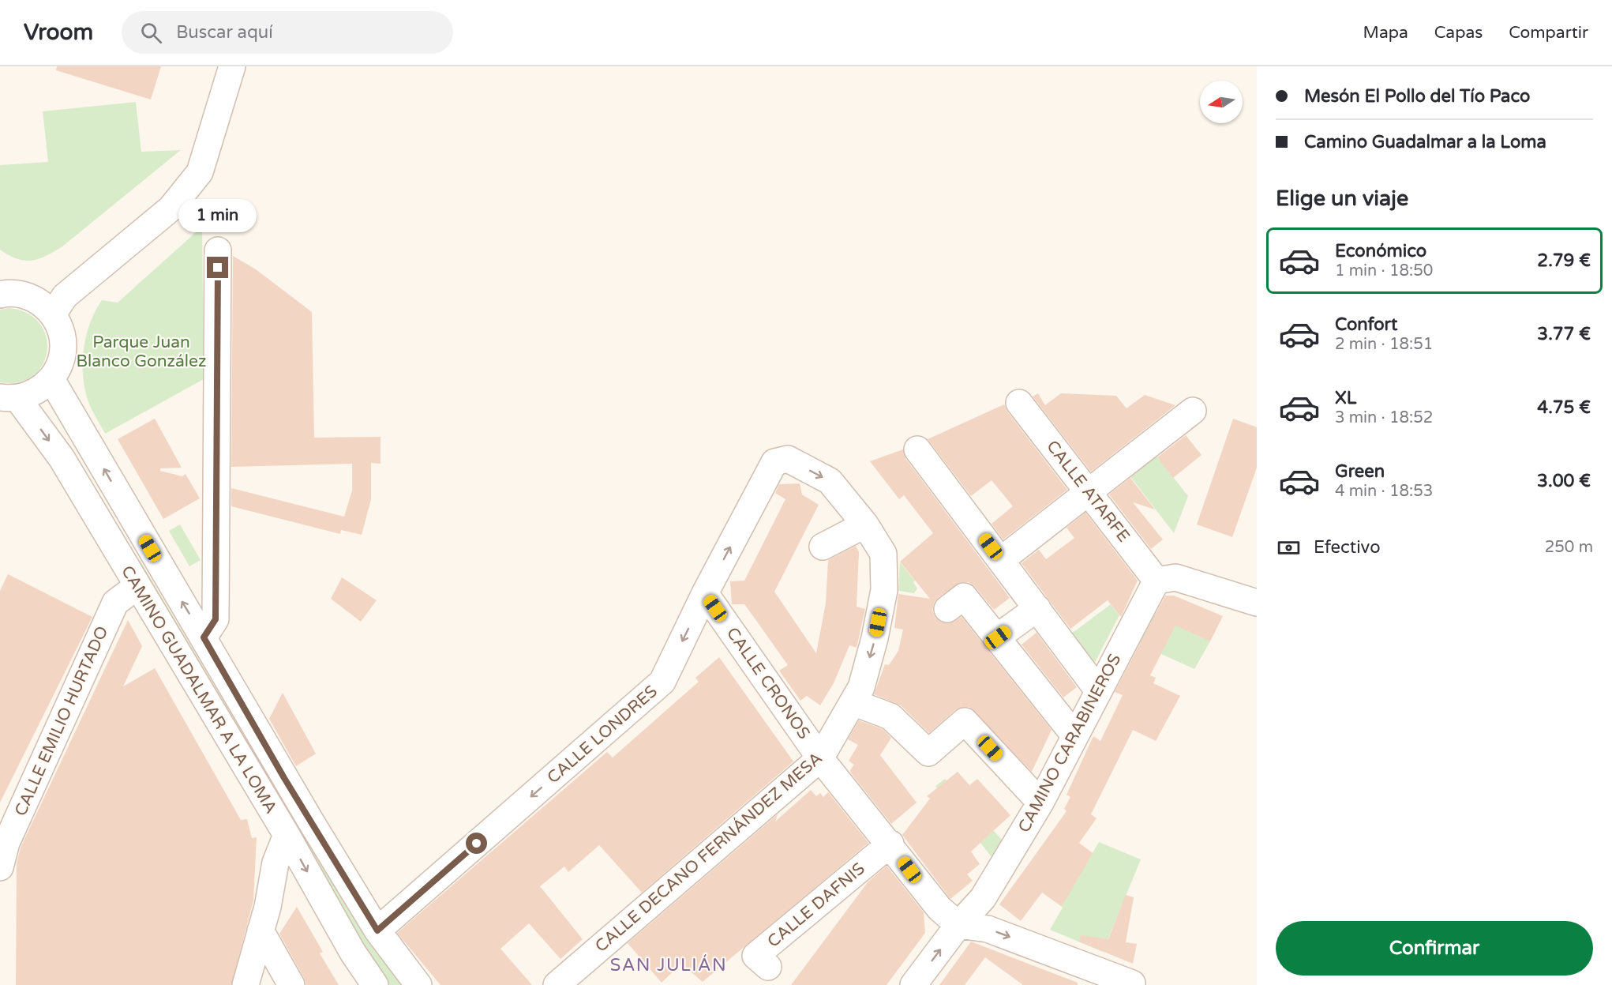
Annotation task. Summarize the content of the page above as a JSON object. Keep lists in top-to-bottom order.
{
  "streets": {
    "street": [
      "CALLE ATARFE",
      "CALLE CRONOS",
      "CAMINO GUADALMAR A LA LOMA",
      "CALLE EMILIO HURTADO",
      "CALLE LONDRES",
      "CAMINO CARABINEROS",
      "CALLE DECANO FERNÁNDEZ MESA",
      "CALLE DAFNIS"
    ]
  },
  "crossings": [
    ["CALLE ATARFE", "CAMINO CARABINEROS"],
    ["CALLE CRONOS", "CALLE LONDRES"],
    ["CALLE CRONOS", "CAMINO CARABINEROS"],
    ["CALLE CRONOS", "CALLE DECANO FERNÁNDEZ MESA"],
    ["CALLE CRONOS", "CALLE DAFNIS"],
    ["CAMINO GUADALMAR A LA LOMA", "CALLE EMILIO HURTADO"],
    ["CAMINO GUADALMAR A LA LOMA", "CALLE LONDRES"],
    ["CALLE LONDRES", "CALLE DECANO FERNÁNDEZ MESA"]
  ],
  "districts": ["SAN JULIÁN"],
  "parks": ["Parque Juan Blanco González"],
  "north": "left",
  "page": {
    "header": "Vroom",
    "search": "Buscar aquí",
    "nav": ["Mapa", "Capas", "Compartir"],
    "banner": ["Mesón El Pollo del Tío Paco", "Camino Guadalmar a la Loma"],
    "heading": "Elige un viaje",
    "bubble": "1 min",
    "list": [
      {
        "name": "Económico",
        "note": "1 min · 18:50",
        "value": "2.79 €"
      },
      {
        "name": "Confort",
        "note": "2 min · 18:51",
        "value": "3.77 €"
      },
      {
        "name": "XL",
        "note": "3 min · 18:52",
        "value": "4.75 €"
      },
      {
        "name": "Green",
        "note": "4 min · 18:53",
        "value": "3.00 €"
      }
    ],
    "pay": ["Efectivo", "250 m"],
    "buttons": "Confirmar"
  }
}
